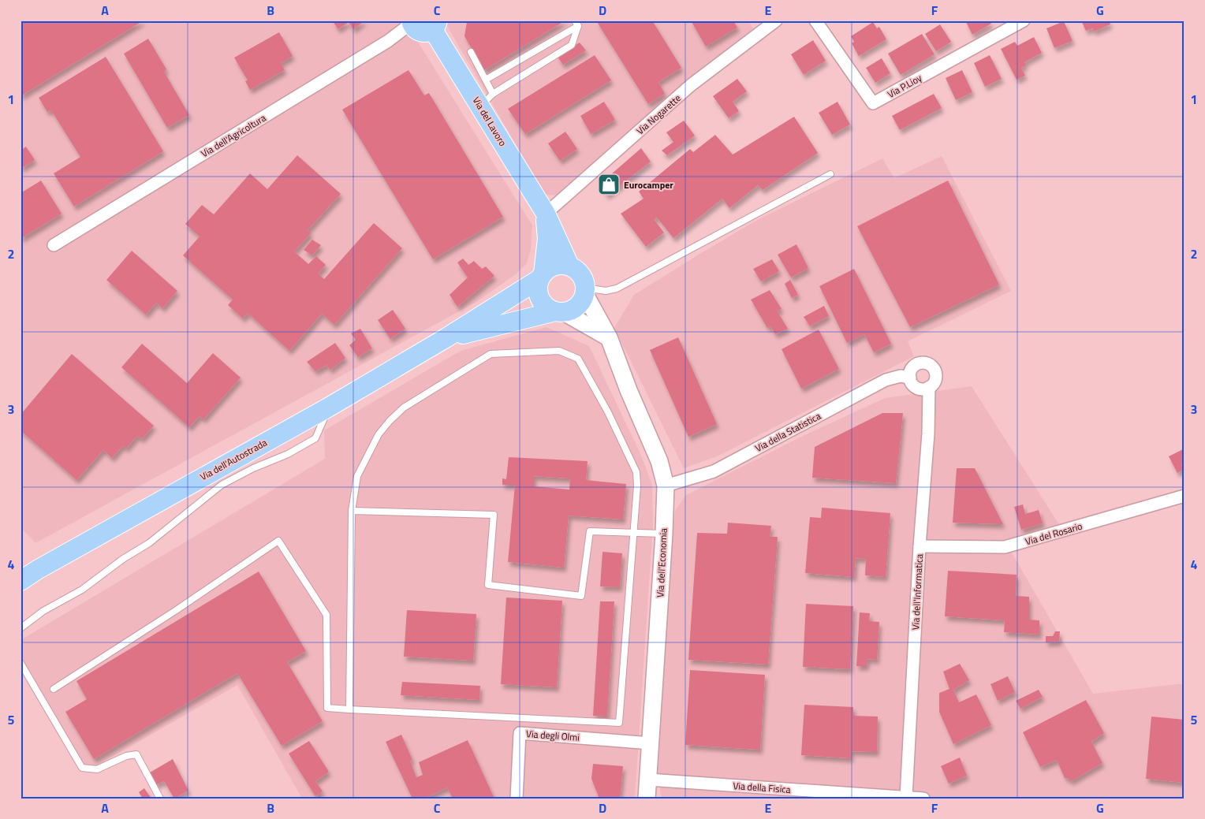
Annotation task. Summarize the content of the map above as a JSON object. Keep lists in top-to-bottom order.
{
  "streets": {
    "main road": ["Via del Lavoro", "Via dell'Autostrada", "Via dell'Economia"],
    "street": [
      "Via P.Lioy",
      "Via Nogarette",
      "Via dell'Agricoltura",
      "Via della Statistica",
      "Via del Rosario",
      "Via dell'Informatica",
      "Via degli Olmi",
      "Via della Fisica"
    ]
  },
  "crossings": [
    ["Via Nogarette", "Via del Lavoro"],
    ["Via del Lavoro", "Via dell'Agricoltura"],
    ["Via del Lavoro", "Via dell'Autostrada"],
    ["Via del Lavoro", "Via dell'Economia"],
    ["Via della Statistica", "Via dell'Economia"],
    ["Via della Statistica", "Via dell'Informatica"],
    ["Via dell'Autostrada", "Via dell'Economia"],
    ["Via del Rosario", "Via dell'Informatica"],
    ["Via dell'Economia", "Via degli Olmi"],
    ["Via dell'Economia", "Via della Fisica"],
    ["Via dell'Informatica", "Via della Fisica"]
  ],
  "places": {
    "shop": ["Eurocamper"]
  },
  "grid": {
    "columns": [
      "A",
      "B",
      "C",
      "D",
      "E",
      "F",
      "G"
    ],
    "rows": [
      "1",
      "2",
      "3",
      "4",
      "5"
    ]
  }
}
